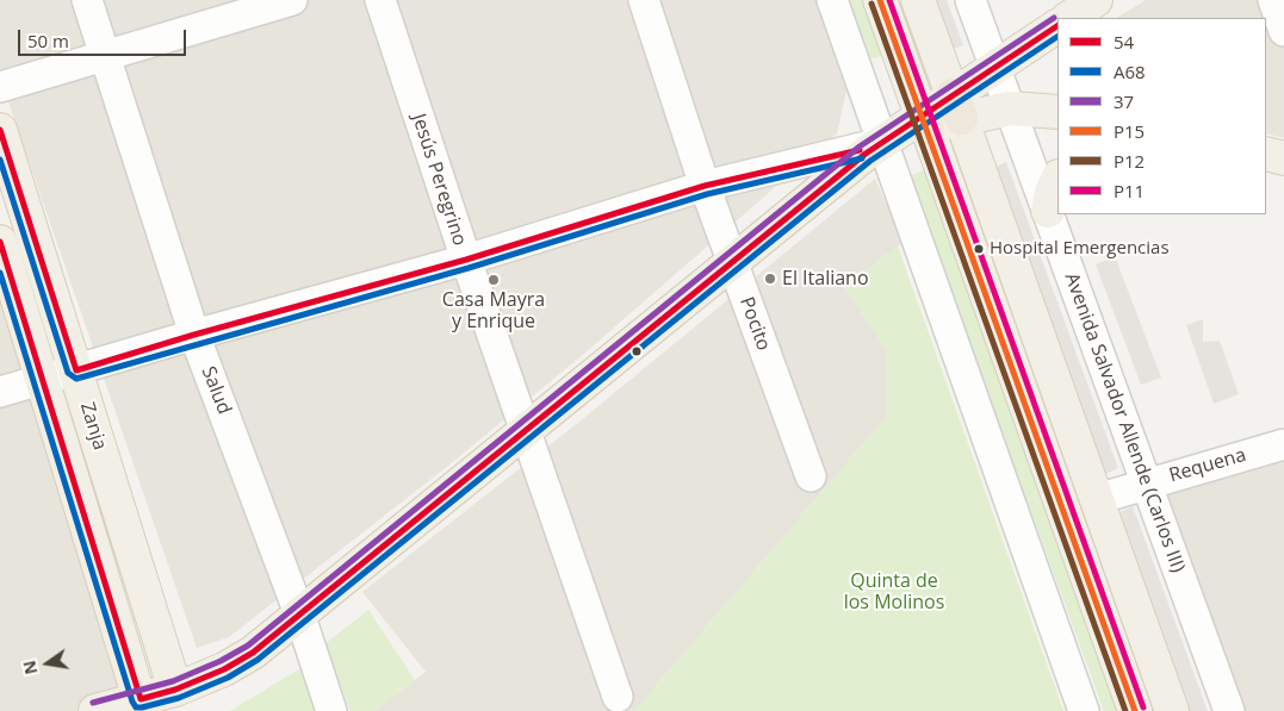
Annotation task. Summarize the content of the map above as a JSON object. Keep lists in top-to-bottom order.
{
  "streets": {
    "main road": ["Zanja"],
    "street": [
      "Jesús Peregrino",
      "Pocito",
      "Salud",
      "Avenida Salvador Allende (Carlos III)",
      "Requena"
    ]
  },
  "crossings": [
    ["Avenida Salvador Allende (Carlos III)", "Requena"]
  ],
  "parks": ["Quinta de los Molinos"],
  "places": ["Hospital Emergencias", "El Italiano", "Casa Mayra y Enrique"],
  "lines": [
    "transit line P15",
    "transit line P11",
    "transit line P12",
    "transit line 37",
    "transit line 54",
    "transit line A68"
  ],
  "legend": [
    "54",
    "A68",
    "37",
    "P15",
    "P12",
    "P11"
  ],
  "scale_bar": "50 m",
  "north": "left"
}
